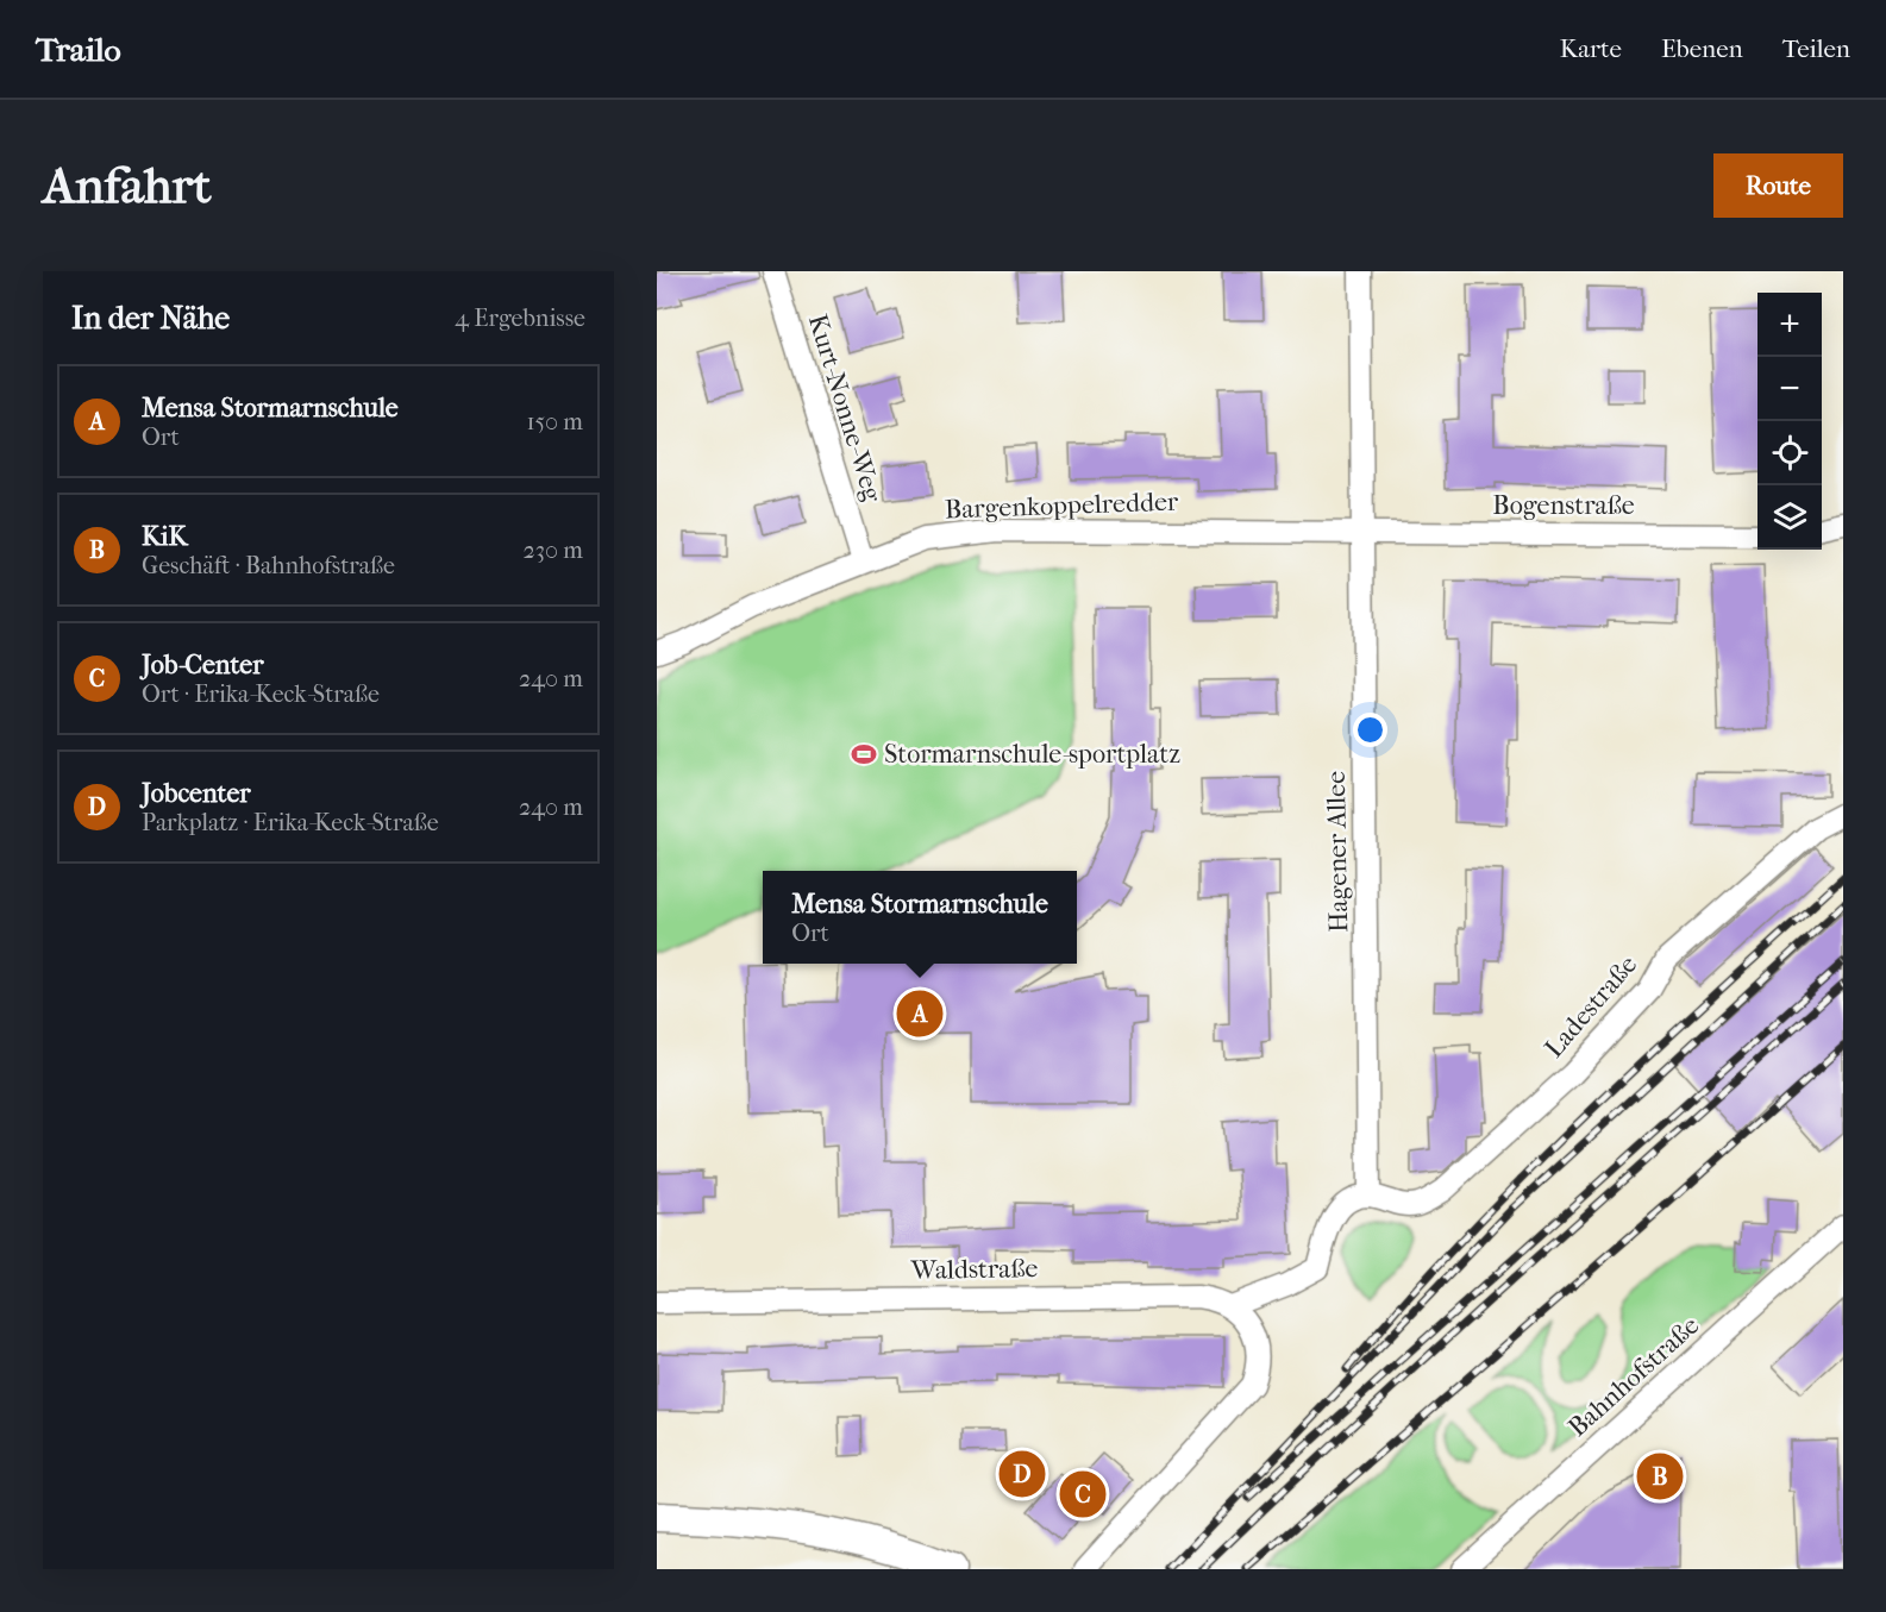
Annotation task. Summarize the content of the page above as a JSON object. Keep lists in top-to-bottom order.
{
  "streets": {
    "street": [
      "Kurt-Nonne-Weg",
      "Bargenkoppelredder",
      "Bogenstraße",
      "Hagener Allee",
      "Ladestraße",
      "Waldstraße",
      "Bahnhofstraße"
    ]
  },
  "crossings": [
    ["Kurt-Nonne-Weg", "Bargenkoppelredder"],
    ["Bargenkoppelredder", "Bogenstraße"],
    ["Bargenkoppelredder", "Hagener Allee"],
    ["Bogenstraße", "Hagener Allee"],
    ["Hagener Allee", "Ladestraße"]
  ],
  "places": {
    "sports": ["Stormarnschule-sportplatz"]
  },
  "page": {
    "header": "Trailo",
    "nav": ["Karte", "Ebenen", "Teilen"],
    "buttons": "Route",
    "title": "Anfahrt",
    "heading": ["In der Nähe", "4 Ergebnisse"],
    "map_buttons": ["+", "−"],
    "list": [
      {
        "mark": "A",
        "name": "Mensa Stormarnschule",
        "note": "Ort",
        "value": "150 m"
      },
      {
        "mark": "B",
        "name": "KiK",
        "note": "Geschäft · Bahnhofstraße",
        "value": "230 m"
      },
      {
        "mark": "C",
        "name": "Job-Center",
        "note": "Ort · Erika-Keck-Straße",
        "value": "240 m"
      },
      {
        "mark": "D",
        "name": "Jobcenter",
        "note": "Parkplatz · Erika-Keck-Straße",
        "value": "240 m"
      }
    ],
    "popup": ["Mensa Stormarnschule", "Ort"],
    "pins": [
      "A",
      "D",
      "B",
      "C"
    ]
  }
}
